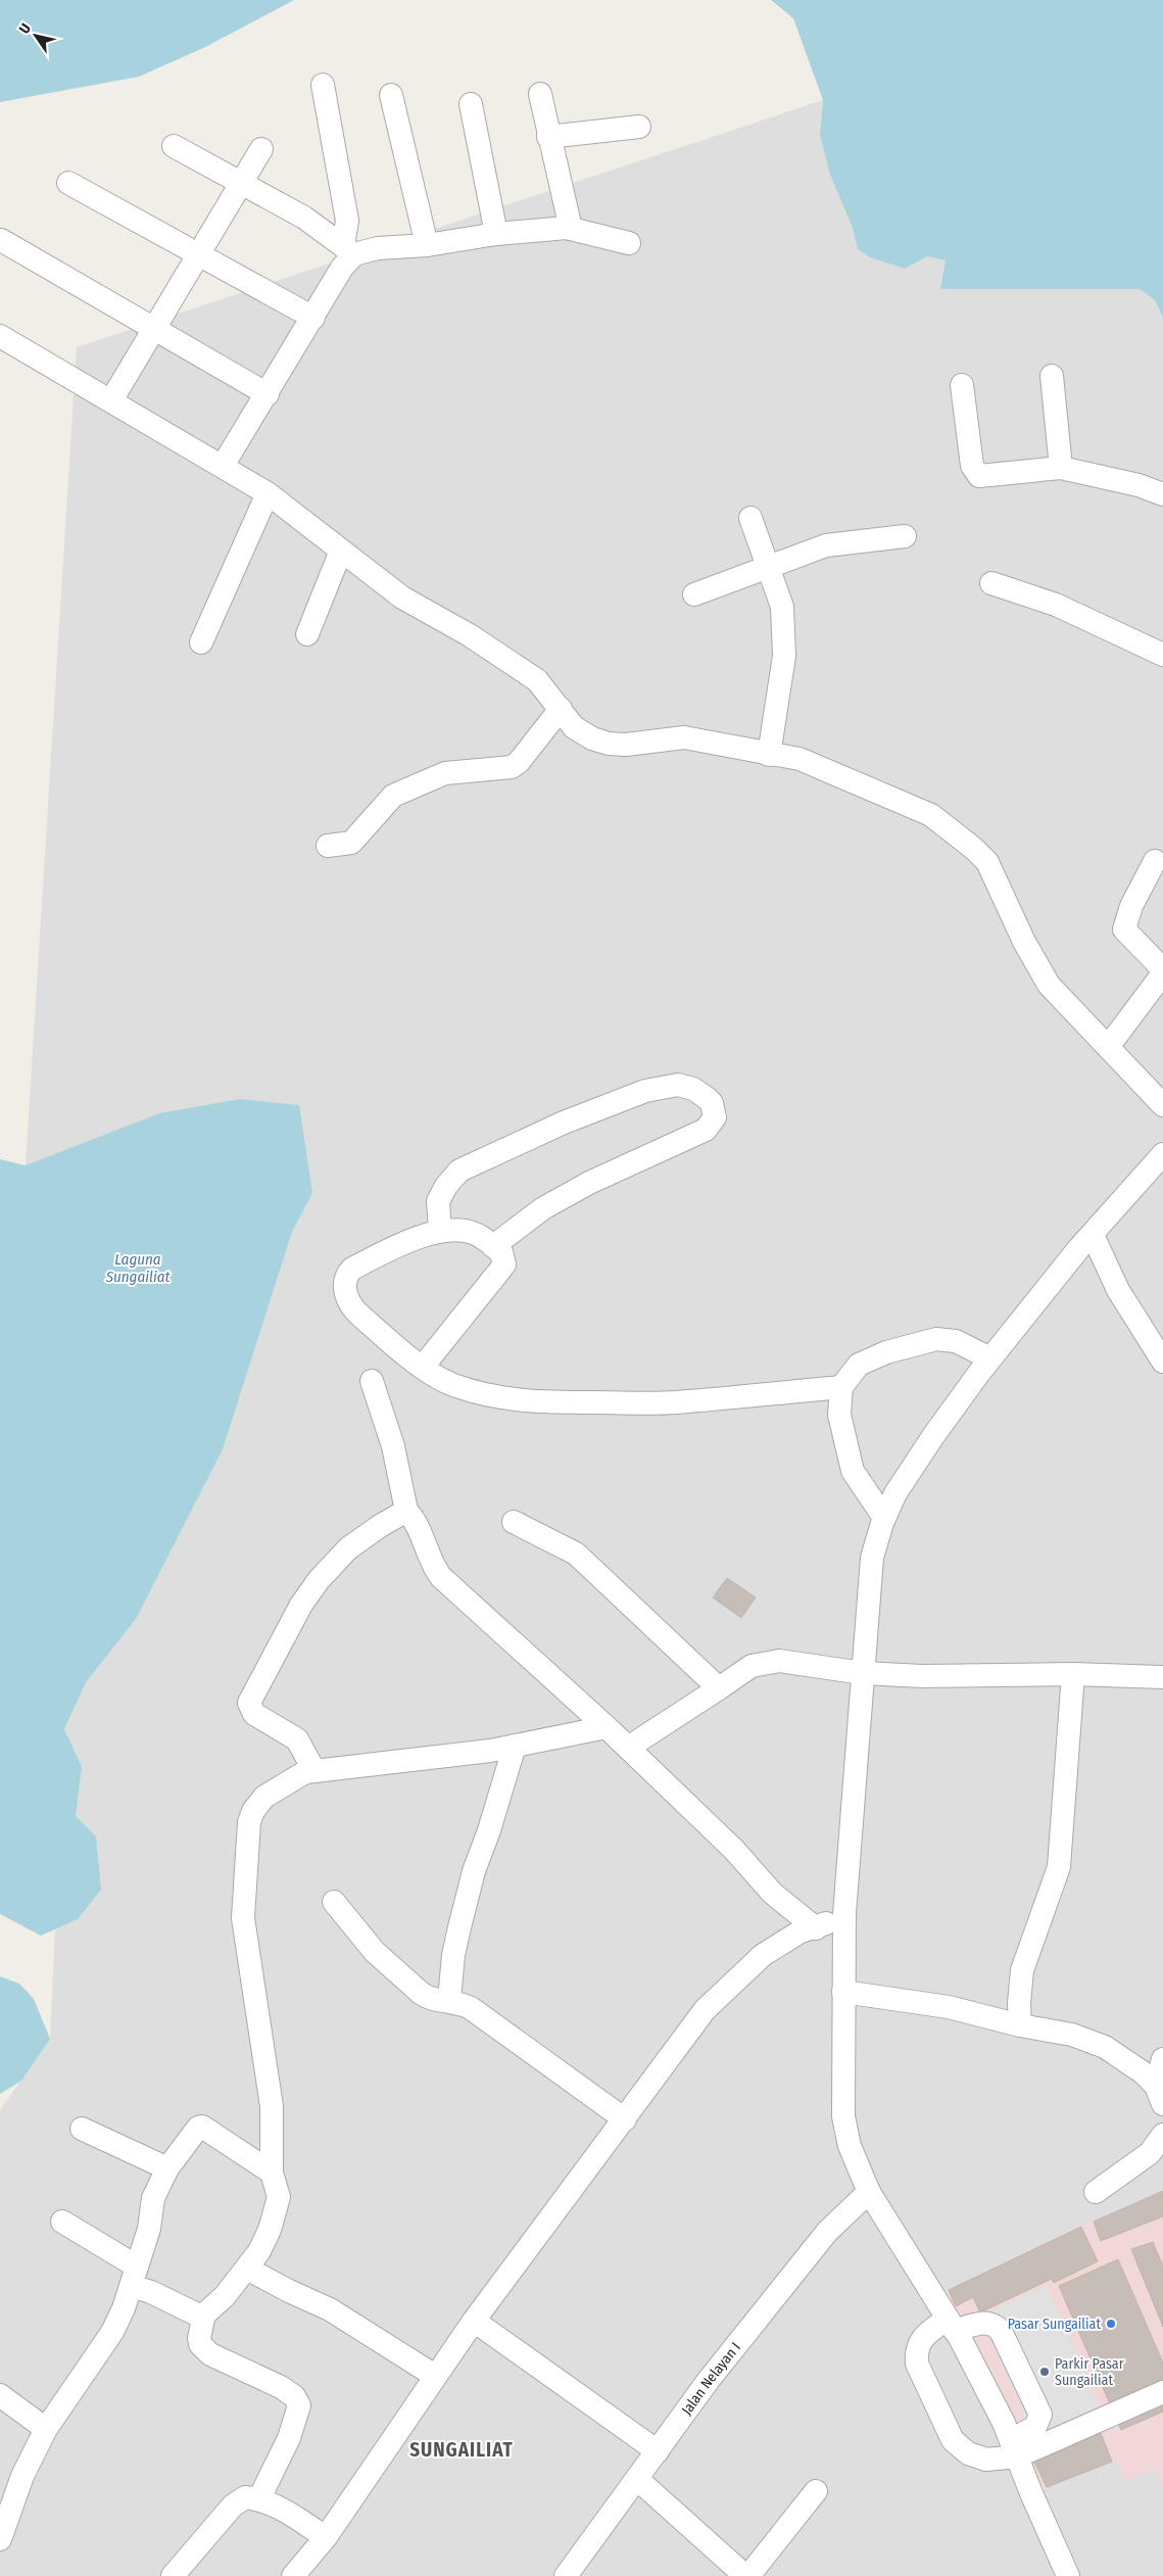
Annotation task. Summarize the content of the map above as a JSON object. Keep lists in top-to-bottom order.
{
  "streets": {
    "street": ["Jalan Nelayan I"]
  },
  "districts": ["SUNGAILIAT"],
  "water": ["Laguna Sungailiat"],
  "places": ["Pasar Sungailiat", "Parkir Pasar Sungailiat"],
  "north": "top left"
}
